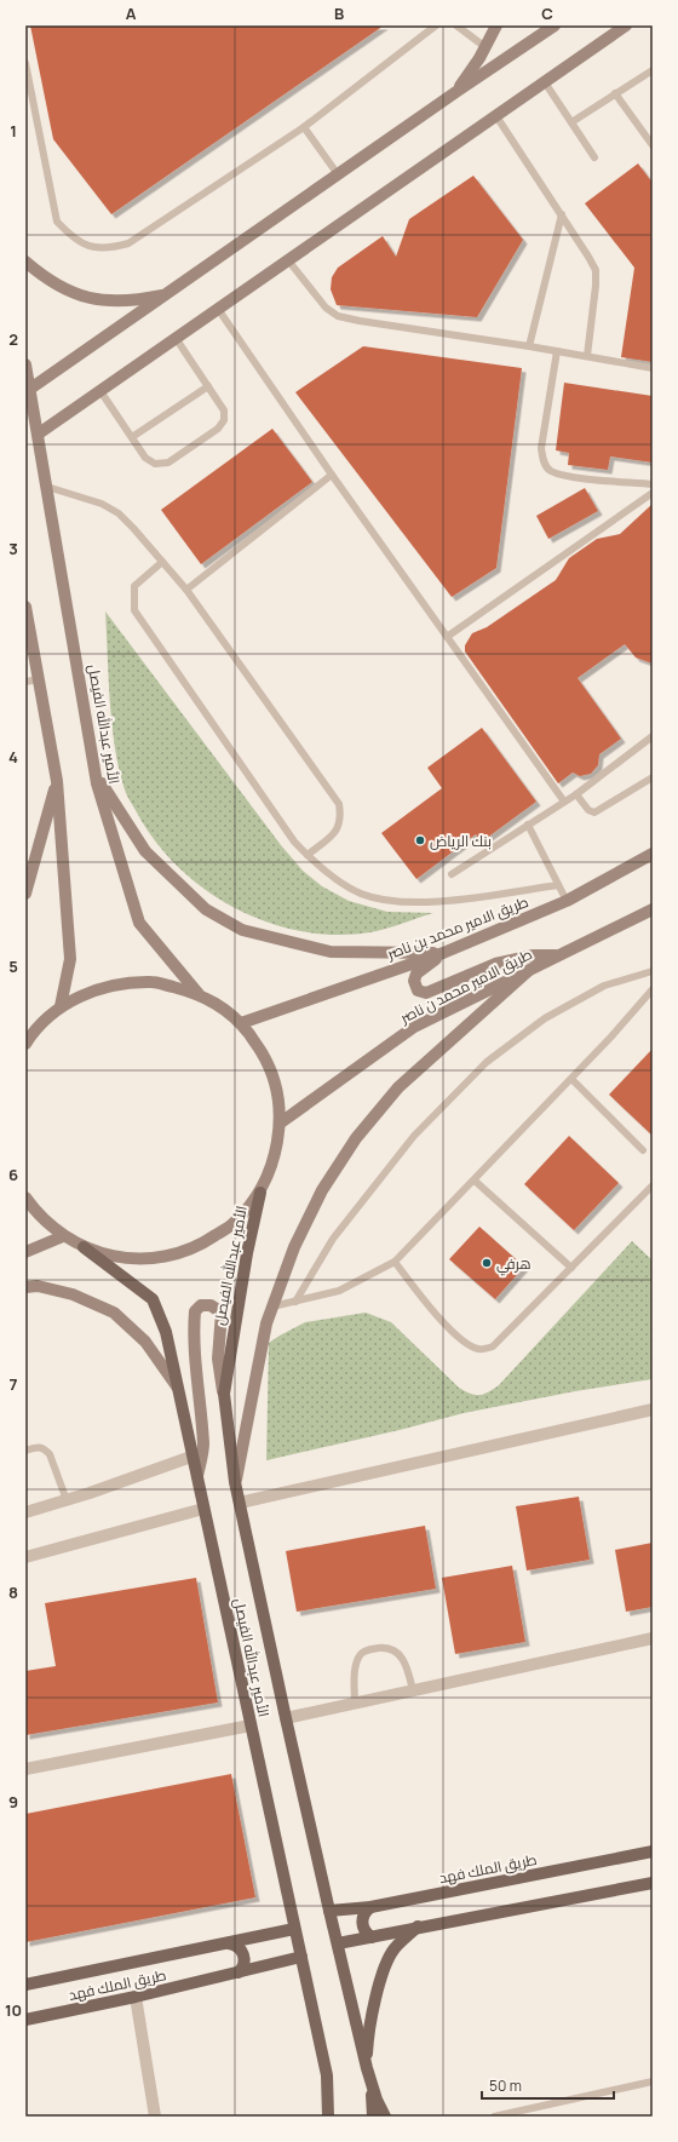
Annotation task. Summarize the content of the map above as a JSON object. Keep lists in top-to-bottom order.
{
  "streets": {
    "main road": ["الأمير عبدالله الفيصل", "طريق الملك فهد"],
    "street": ["طريق الامير محمد بن ناصر", "طريق الامير محمد ن ناصر"]
  },
  "crossings": [
    ["الأمير عبدالله الفيصل", "طريق الملك فهد"]
  ],
  "places": ["بنك الرياض", "هرفي"],
  "scale_bar": "50 m",
  "grid": {
    "columns": ["A", "B", "C"],
    "rows": [
      "1",
      "2",
      "3",
      "4",
      "5",
      "6",
      "7",
      "8",
      "9",
      "10"
    ]
  }
}
